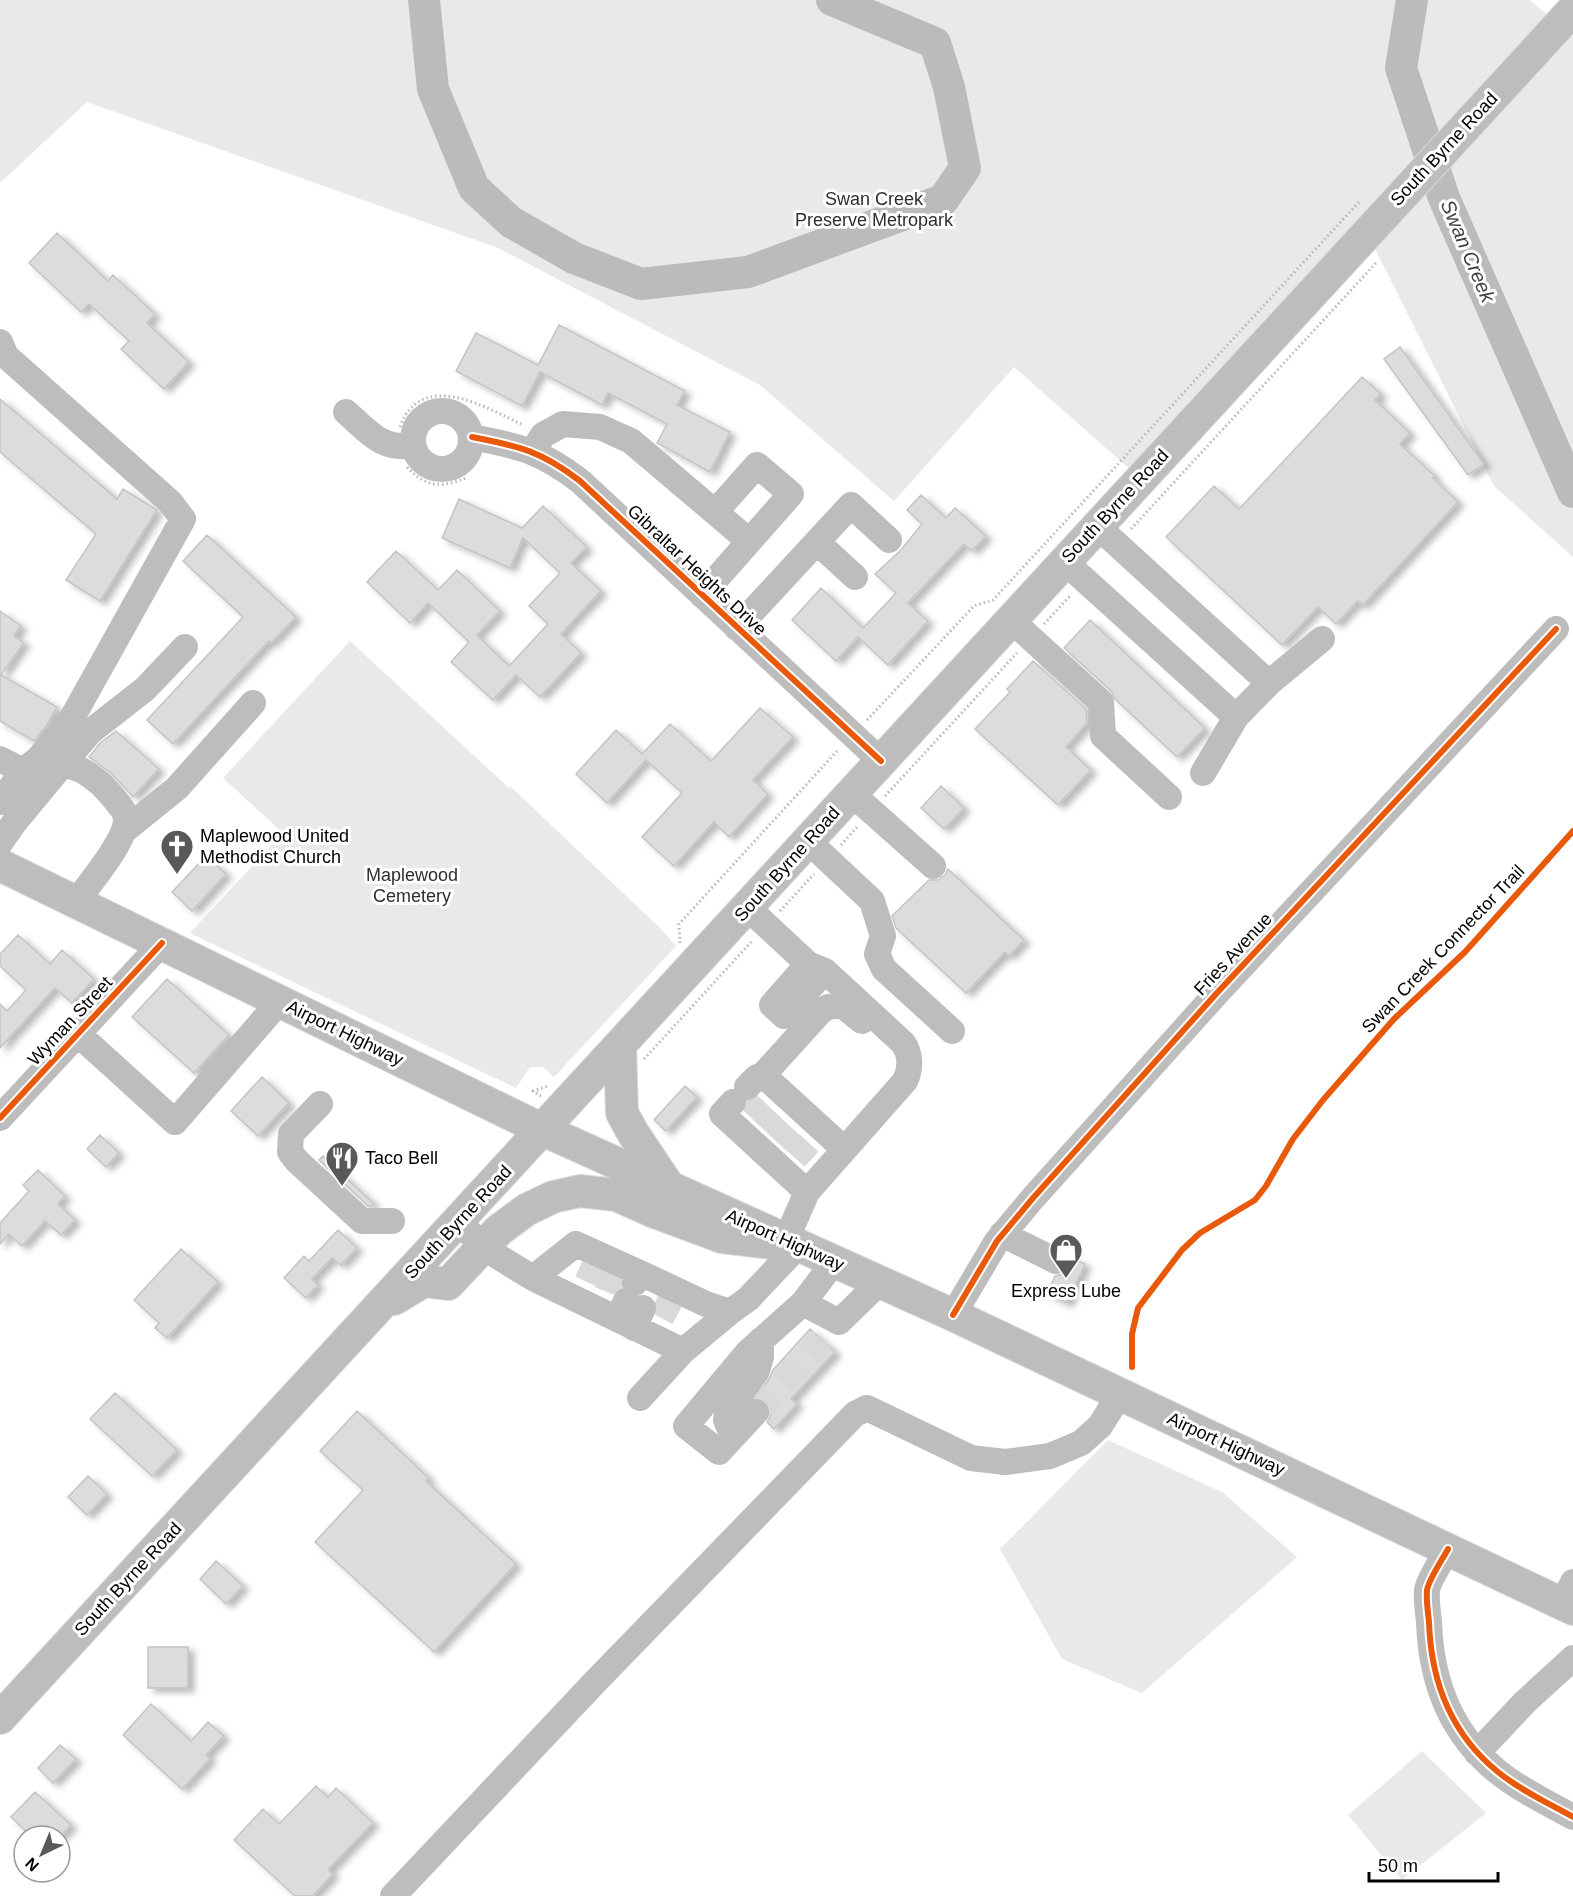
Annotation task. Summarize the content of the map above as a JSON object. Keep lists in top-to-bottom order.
{
  "streets": {
    "main road": ["South Byrne Road", "Airport Highway"],
    "street": ["Gibraltar Heights Drive", "Fries Avenue", "Wyman Street"],
    "cycle path": ["Swan Creek Connector Trail"]
  },
  "crossings": [
    ["South Byrne Road", "Gibraltar Heights Drive"],
    ["South Byrne Road", "Airport Highway"],
    ["Fries Avenue", "Airport Highway"],
    ["Wyman Street", "Airport Highway"]
  ],
  "water": ["Swan Creek"],
  "parks": ["Swan Creek Preserve Metropark", "Maplewood Cemetery"],
  "places": {
    "church": ["Maplewood United Methodist Church"],
    "restaurant": ["Taco Bell"],
    "shop": ["Express Lube"]
  },
  "scale_bar": "50 m",
  "north": "bottom left"
}
